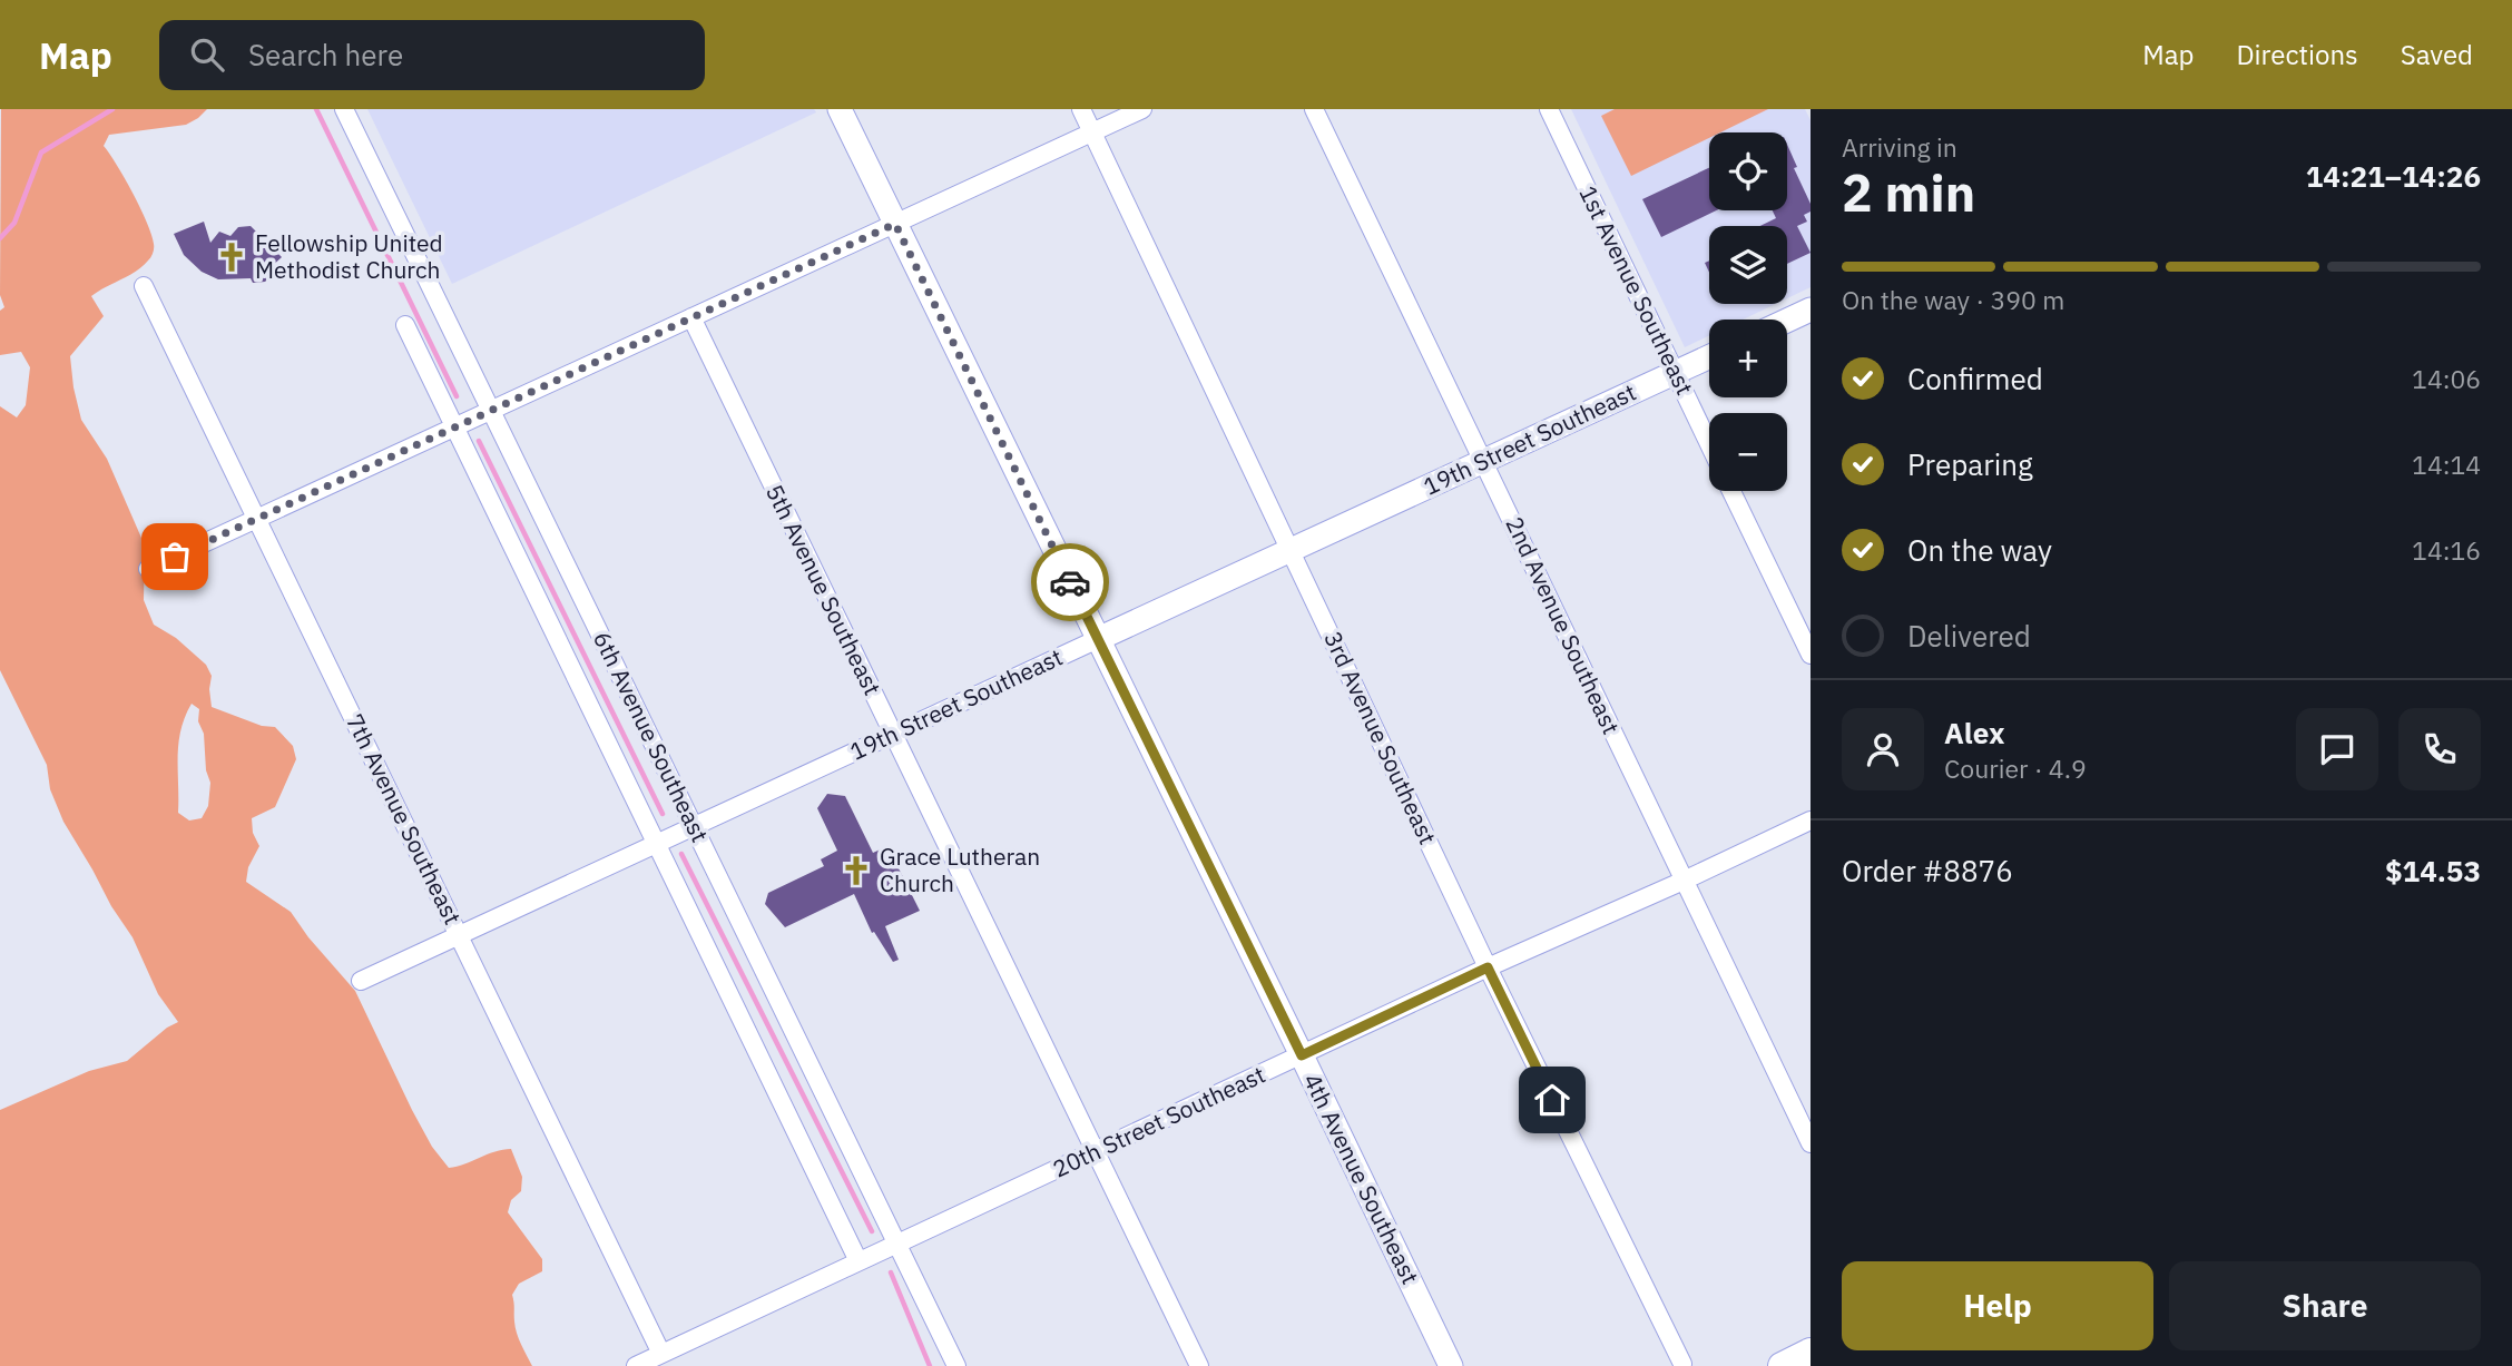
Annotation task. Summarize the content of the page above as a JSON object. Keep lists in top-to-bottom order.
{
  "streets": {
    "street": [
      "1st Avenue Southeast",
      "19th Street Southeast",
      "5th Avenue Southeast",
      "2nd Avenue Southeast",
      "6th Avenue Southeast",
      "3rd Avenue Southeast",
      "7th Avenue Southeast",
      "20th Street Southeast",
      "4th Avenue Southeast"
    ]
  },
  "crossings": [
    ["1st Avenue Southeast", "19th Street Southeast"],
    ["19th Street Southeast", "5th Avenue Southeast"],
    ["19th Street Southeast", "2nd Avenue Southeast"],
    ["19th Street Southeast", "6th Avenue Southeast"],
    ["19th Street Southeast", "3rd Avenue Southeast"],
    ["19th Street Southeast", "7th Avenue Southeast"],
    ["19th Street Southeast", "4th Avenue Southeast"],
    ["5th Avenue Southeast", "20th Street Southeast"],
    ["2nd Avenue Southeast", "20th Street Southeast"],
    ["6th Avenue Southeast", "20th Street Southeast"],
    ["3rd Avenue Southeast", "20th Street Southeast"],
    ["7th Avenue Southeast", "20th Street Southeast"],
    ["20th Street Southeast", "4th Avenue Southeast"]
  ],
  "places": {
    "church": ["Fellowship United Methodist Church", "Grace Lutheran Church"]
  },
  "page": {
    "header": "Map",
    "search": "Search here",
    "nav": ["Map", "Directions", "Saved"],
    "heading": ["2 min", "Arriving in", "14:21–14:26"],
    "panel": [
      "Alex",
      "Courier · 4.9",
      "Order #8876",
      "$14.53"
    ],
    "map_buttons": ["+", "−"],
    "bar": "On the way · 390 m",
    "list": [
      ["Confirmed", "14:06"],
      ["Preparing", "14:14"],
      ["On the way", "14:16"],
      "Delivered"
    ],
    "buttons": ["Help", "Share"]
  }
}
